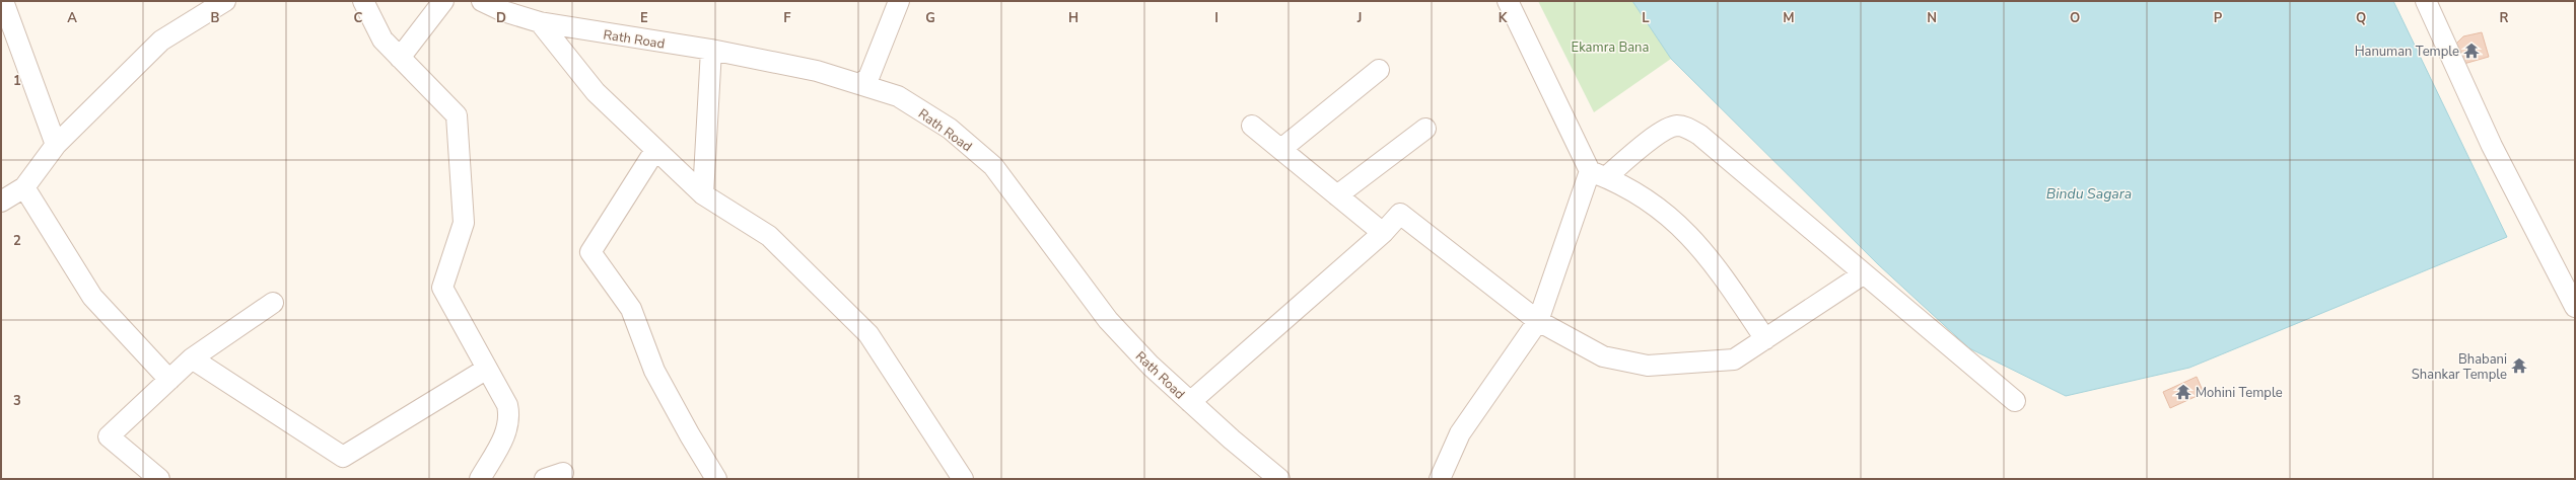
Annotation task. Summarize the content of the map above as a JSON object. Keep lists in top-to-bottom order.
{
  "streets": {
    "street": ["Rath Road"]
  },
  "water": ["Bindu Sagara"],
  "parks": ["Ekamra Bana"],
  "places": {
    "temple": ["Hanuman Temple", "Bhabani Shankar Temple", "Mohini Temple"]
  },
  "grid": {
    "columns": [
      "A",
      "B",
      "C",
      "D",
      "E",
      "F",
      "G",
      "H",
      "I",
      "J",
      "K",
      "L",
      "M",
      "N",
      "O",
      "P",
      "Q",
      "R"
    ],
    "rows": ["1", "2", "3"]
  }
}
